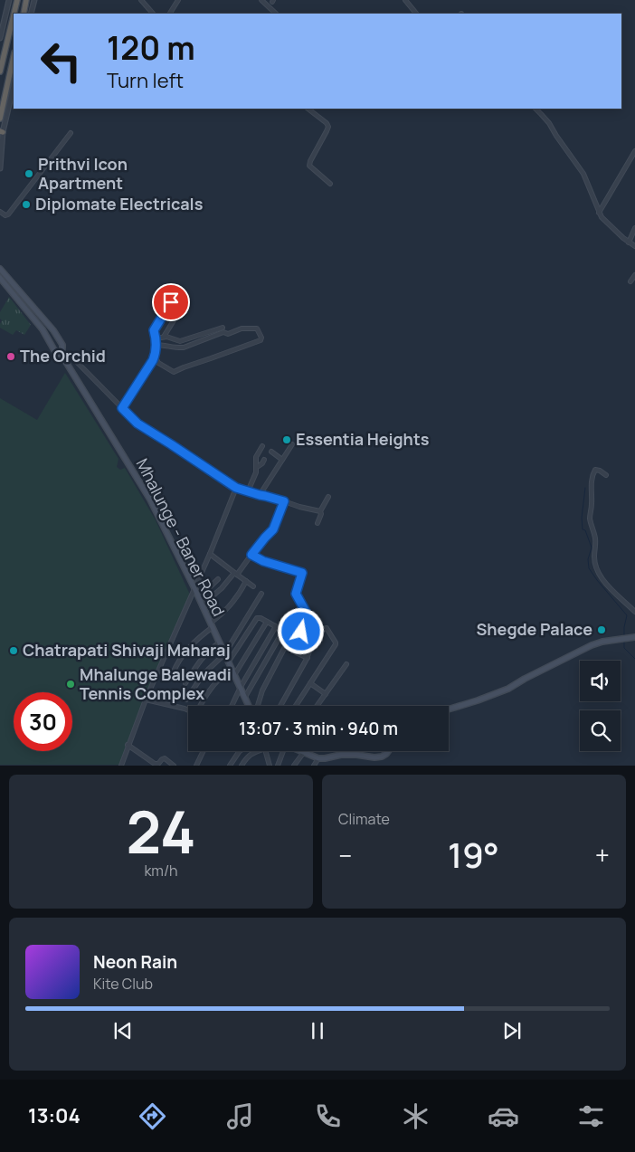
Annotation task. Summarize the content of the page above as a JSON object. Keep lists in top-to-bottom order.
{
  "streets": {
    "main road": ["Mhalunge - Baner Road"]
  },
  "places": [
    "Prithvi Icon Apartment",
    "Diplomate Electricals",
    "The Orchid",
    "Essentia Heights",
    "Shegde Palace",
    "Chatrapati Shivaji Maharaj",
    "Mhalunge Balewadi Tennis Complex"
  ],
  "page": {
    "turn": ["120 m", "Turn left"],
    "limit": "30",
    "trip": "13:07 · 3 min · 940 m",
    "tile": [
      ["24", "km/h"],
      "Climate"
    ],
    "heat": ["−", "19°", "+"],
    "song": ["Neon Rain", "Kite Club"],
    "tabs": "13:04"
  }
}
